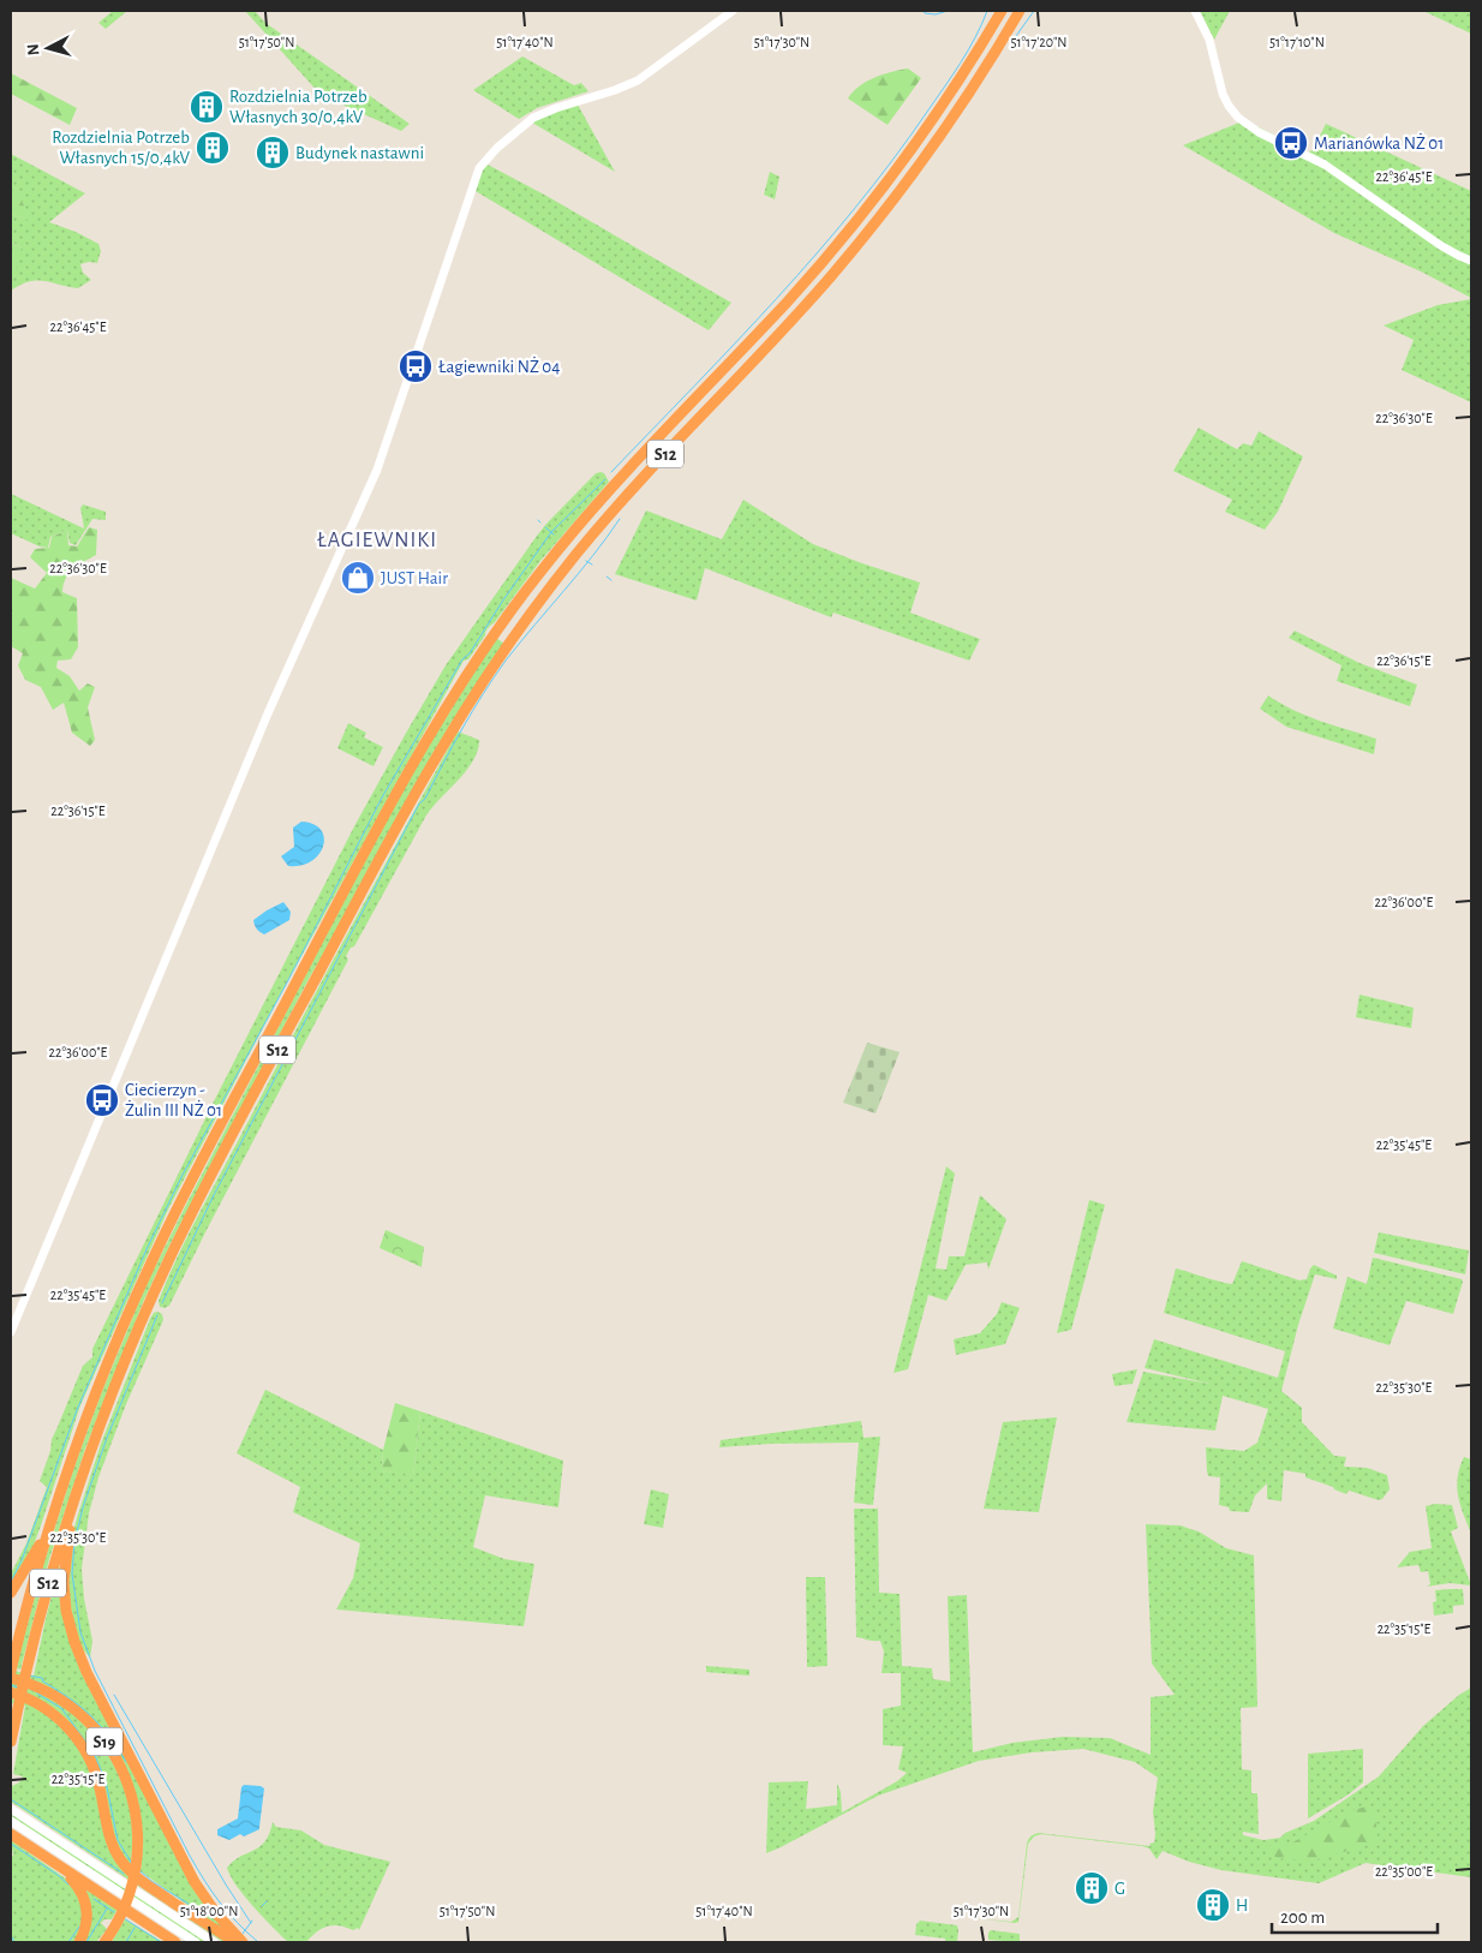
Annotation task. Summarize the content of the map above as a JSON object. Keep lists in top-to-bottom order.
{
  "streets": {
    "highway": ["S12", "S19"]
  },
  "districts": ["ŁAGIEWNIKI"],
  "places": {
    "building": [
      "Rozdzielnia Potrzeb Własnych 30/0,4kV",
      "Rozdzielnia Potrzeb Własnych 15/0,4kV",
      "Budynek nastawni",
      "G",
      "H"
    ],
    "bus stop": ["Marianówka NŻ 01", "Łagiewniki NŻ 04", "Ciecierzyn - Żulin III NŻ 01"],
    "shop": ["JUST Hair"]
  },
  "scale_bar": "200 m",
  "north": "left",
  "coordinates": [
    "51°17'50\"N",
    "51°17'40\"N",
    "51°17'30\"N",
    "51°17'20\"N",
    "51°17'10\"N",
    "22°36'45\"E",
    "22°36'30\"E",
    "22°36'15\"E",
    "22°36'00\"E",
    "22°35'45\"E",
    "22°35'30\"E",
    "22°35'15\"E",
    "22°35'00\"E",
    "51°18'00\"N"
  ]
}
